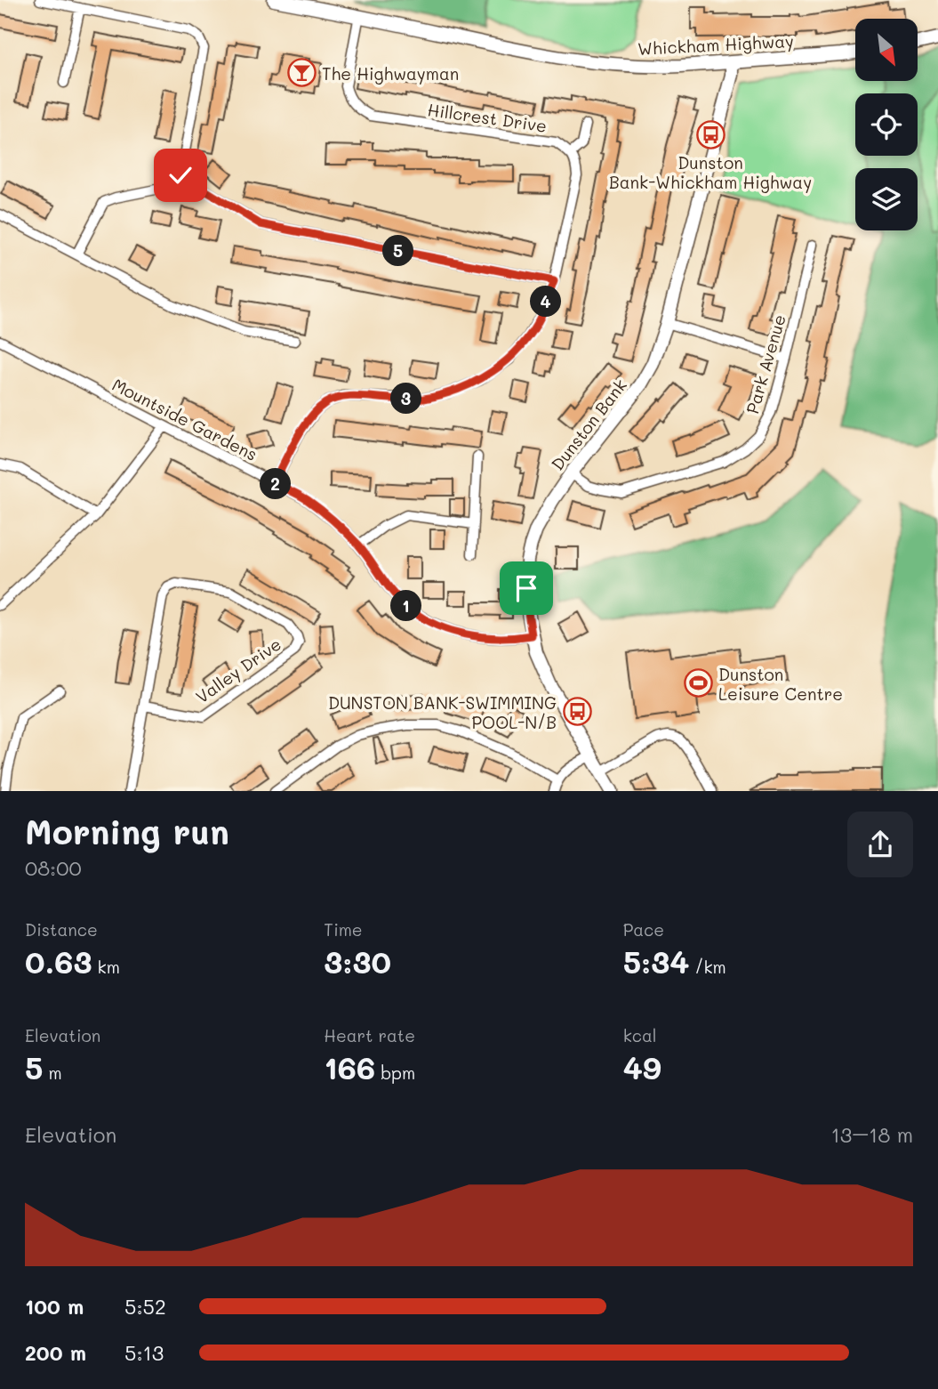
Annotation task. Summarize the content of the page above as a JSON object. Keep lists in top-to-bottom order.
{
  "streets": {
    "street": [
      "Whickham Highway",
      "Hillcrest Drive",
      "Park Avenue",
      "Mountside Gardens",
      "Dunston Bank",
      "Valley Drive"
    ]
  },
  "crossings": [
    ["Whickham Highway", "Hillcrest Drive"],
    ["Whickham Highway", "Dunston Bank"],
    ["Park Avenue", "Dunston Bank"],
    ["Mountside Gardens", "Dunston Bank"]
  ],
  "places": {
    "bar": ["The Highwayman"],
    "bus stop": ["Dunston Bank-Whickham Highway", "DUNSTON BANK-SWIMMING POOL-N/B"],
    "sports": ["Dunston Leisure Centre"]
  },
  "north": "bottom right",
  "page": {
    "pins": [
      "5",
      "4",
      "3",
      "2",
      "1"
    ],
    "heading": ["Morning run", "08:00"],
    "stats": [
      ["Distance", "0.63 km"],
      ["Time", "3:30"],
      ["Pace", "5:34 /km"],
      ["Elevation", "5 m"],
      ["Heart rate", "166 bpm"],
      ["kcal", "49"]
    ],
    "chart": ["Elevation", "13–18 m"],
    "list": [
      {
        "name": "100 m",
        "note": "5:52"
      },
      {
        "name": "200 m",
        "note": "5:13"
      }
    ]
  }
}
